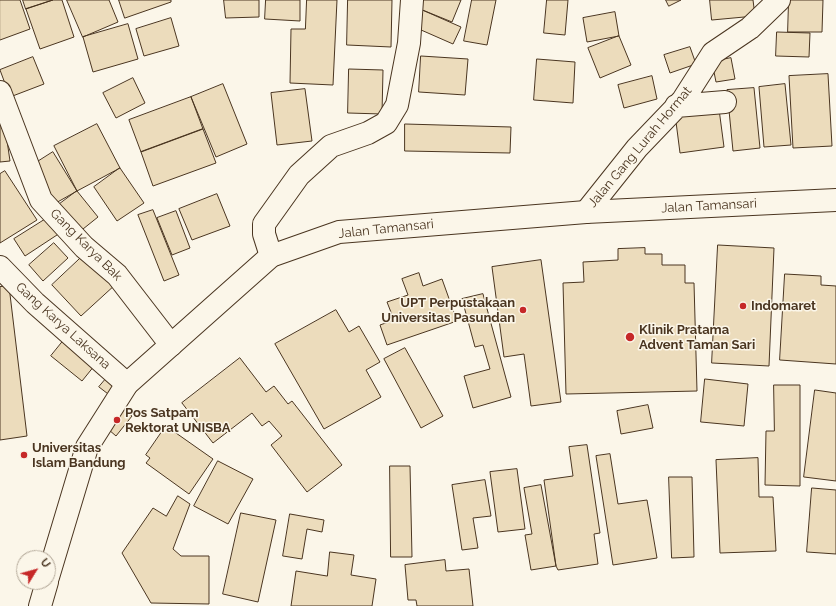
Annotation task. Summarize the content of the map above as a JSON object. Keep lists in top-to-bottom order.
{
  "streets": {
    "street": [
      "Jalan Gang Lurah Hormat",
      "Jalan Tamansari",
      "Gang Karya Bak",
      "Gang Karya Laksana"
    ]
  },
  "crossings": [
    ["Jalan Gang Lurah Hormat", "Jalan Tamansari"],
    ["Jalan Tamansari", "Gang Karya Bak"],
    ["Jalan Tamansari", "Gang Karya Laksana"]
  ],
  "places": [
    "Indomaret",
    "UPT Perpustakaan Universitas Pasundan",
    "Klinik Pratama Advent Taman Sari",
    "Pos Satpam Rektorat UNISBA",
    "Universitas Islam Bandung"
  ],
  "north": "top right"
}
